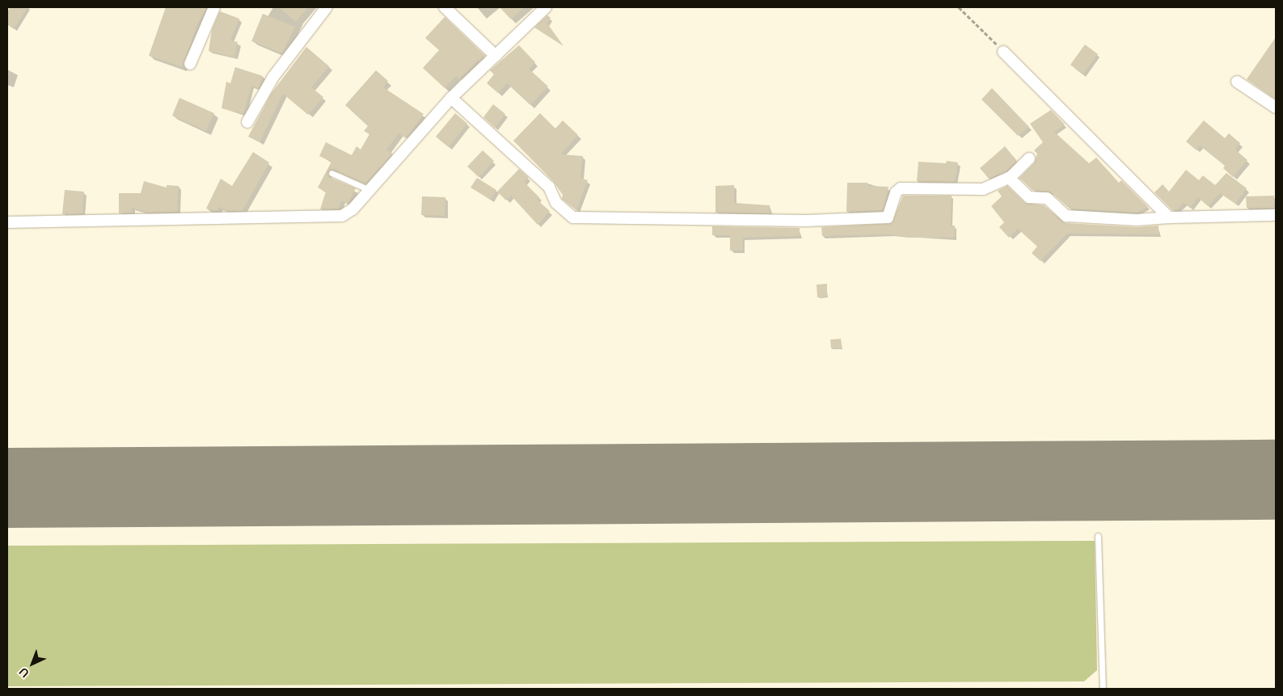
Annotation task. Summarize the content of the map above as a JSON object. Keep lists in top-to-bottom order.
{
  "north": "bottom left"
}
